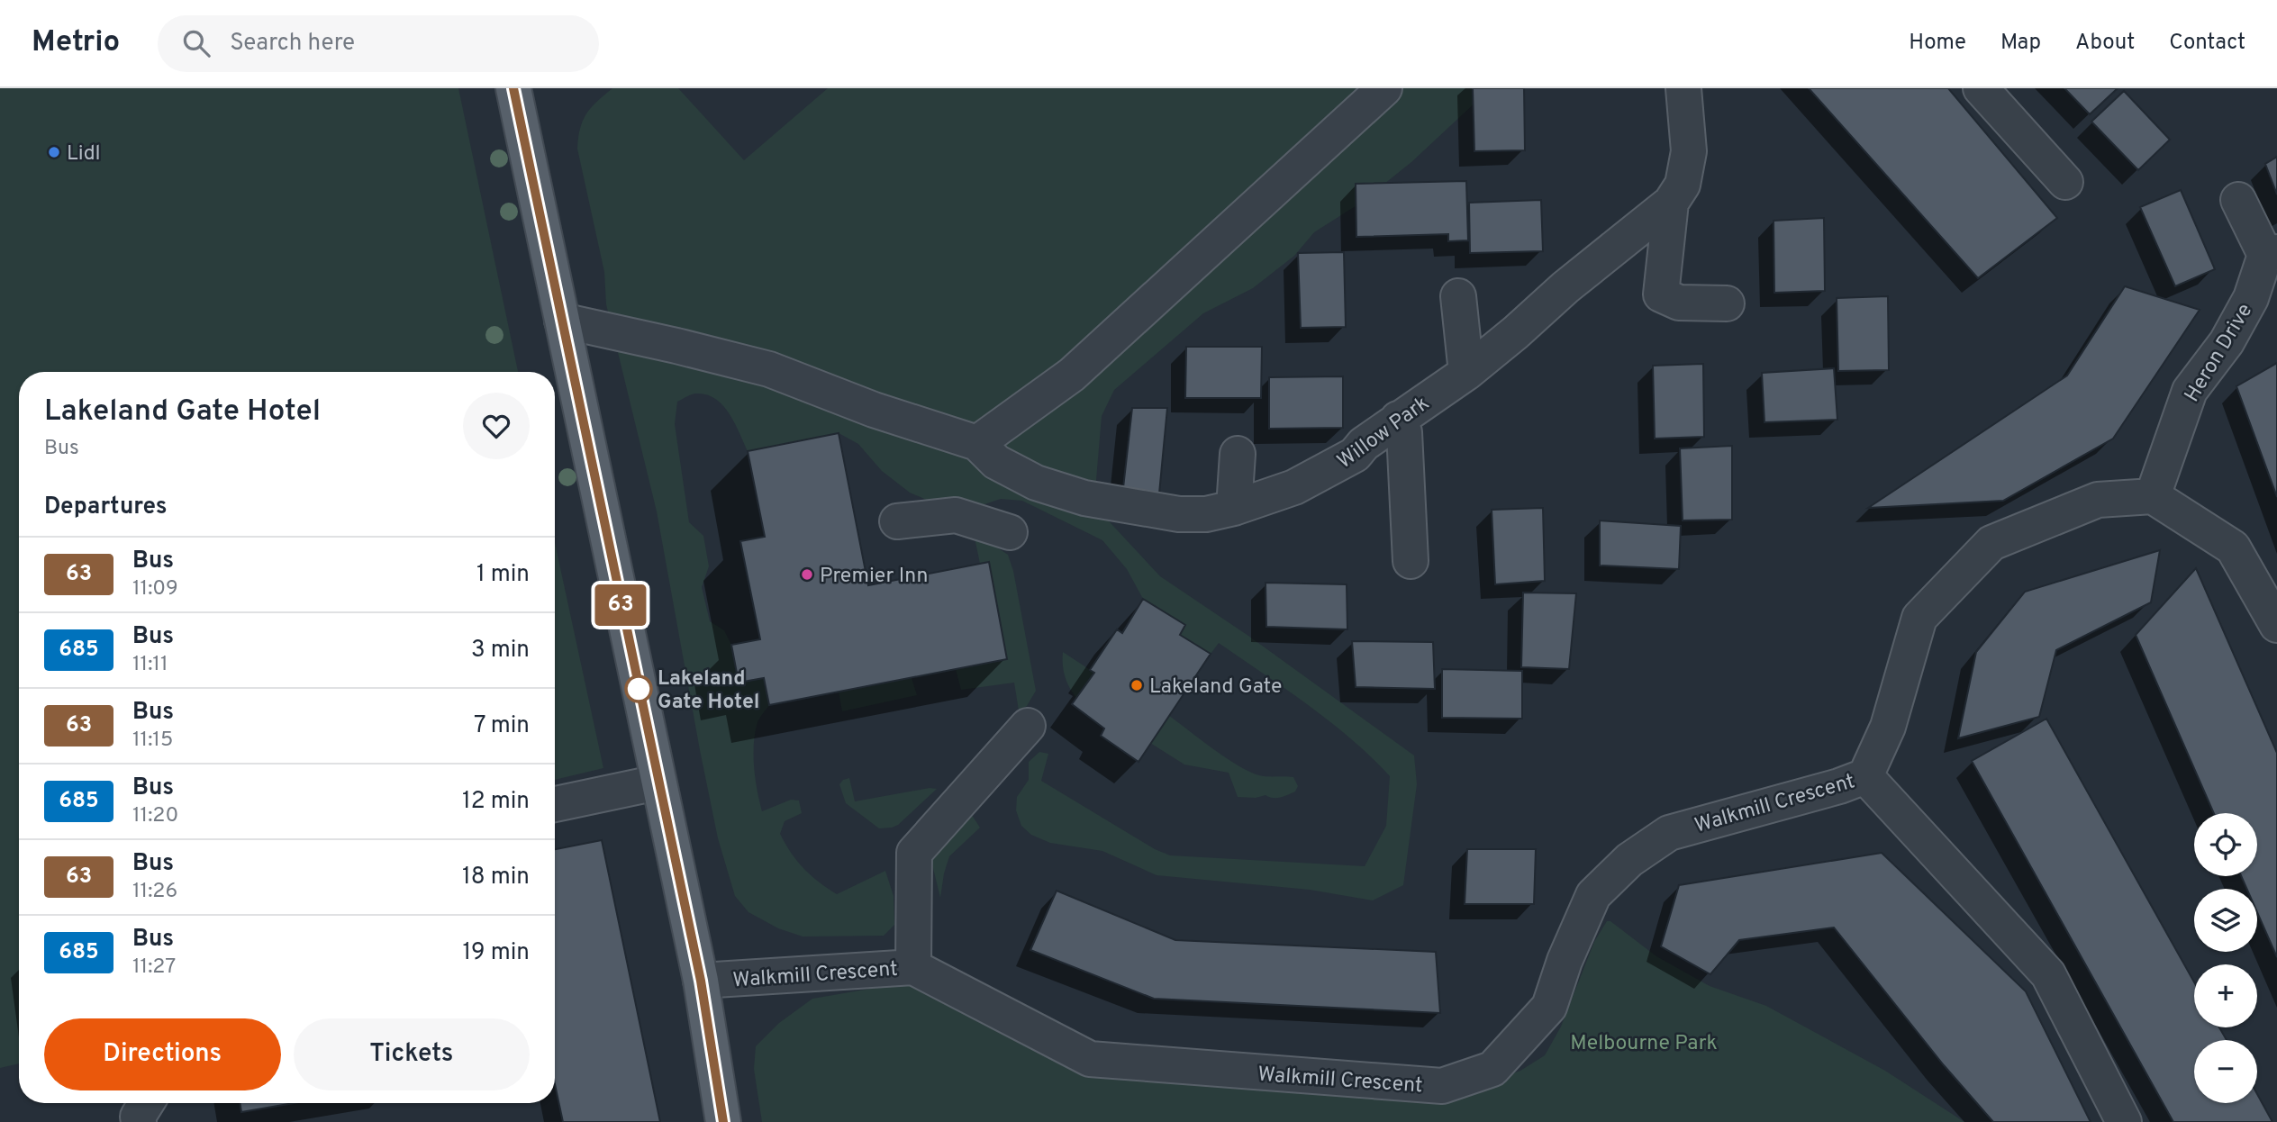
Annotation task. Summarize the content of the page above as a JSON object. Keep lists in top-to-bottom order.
{
  "streets": {
    "street": ["Heron Drive", "Willow Park", "Walkmill Crescent"]
  },
  "crossings": [
    ["Heron Drive", "Walkmill Crescent"]
  ],
  "parks": ["Melbourne Park"],
  "places": [
    "Lidl",
    "Premier Inn",
    "Lakeland Gate",
    "Lakeland Gate Hotel"
  ],
  "lines": ["bus line 63"],
  "page": {
    "header": "Metrio",
    "search": "Search here",
    "nav": [
      "Home",
      "Map",
      "About",
      "Contact"
    ],
    "on_map": "63",
    "heading": [
      ["Lakeland Gate Hotel", "Bus"],
      "Departures"
    ],
    "list": [
      {
        "mark": "63",
        "name": "Bus",
        "note": "11:09",
        "value": "1 min"
      },
      {
        "mark": "685",
        "name": "Bus",
        "note": "11:11",
        "value": "3 min"
      },
      {
        "mark": "63",
        "name": "Bus",
        "note": "11:15",
        "value": "7 min"
      },
      {
        "mark": "685",
        "name": "Bus",
        "note": "11:20",
        "value": "12 min"
      },
      {
        "mark": "63",
        "name": "Bus",
        "note": "11:26",
        "value": "18 min"
      },
      {
        "mark": "685",
        "name": "Bus",
        "note": "11:27",
        "value": "19 min"
      }
    ],
    "map_buttons": ["+", "−"],
    "buttons": ["Directions", "Tickets"]
  }
}
